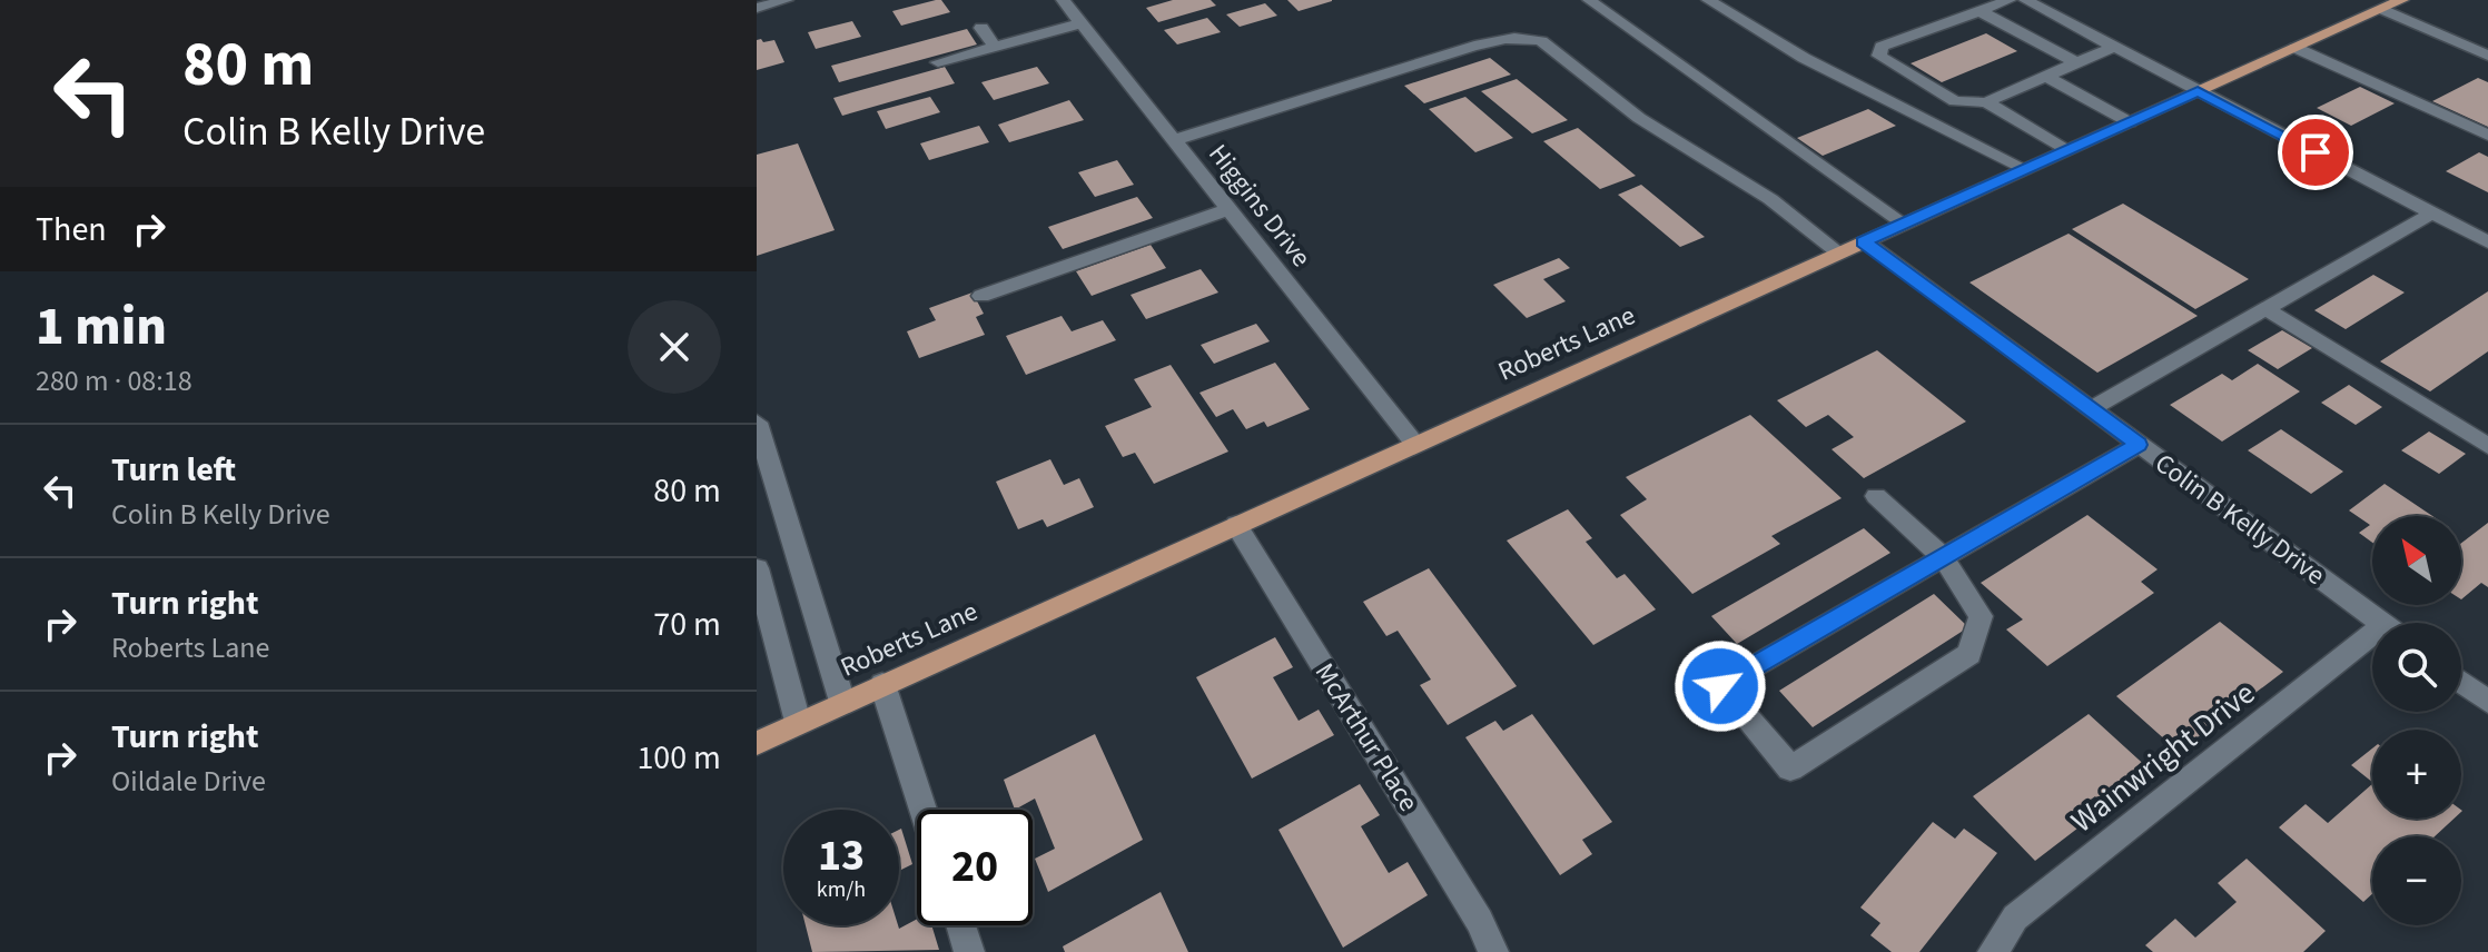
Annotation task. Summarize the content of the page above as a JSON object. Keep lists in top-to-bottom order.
{
  "streets": {
    "main road": ["Roberts Lane"],
    "street": [
      "Higgins Drive",
      "Colin B Kelly Drive",
      "McArthur Place",
      "Wainwright Drive"
    ]
  },
  "crossings": [
    ["Higgins Drive", "Roberts Lane"],
    ["Roberts Lane", "Colin B Kelly Drive"],
    ["Roberts Lane", "McArthur Place"]
  ],
  "north": "top left",
  "page": {
    "turn": ["80 m", "Colin B Kelly Drive"],
    "then": "Then",
    "heading": ["1 min", "280 m · 08:18"],
    "list": [
      {
        "name": "Turn left",
        "note": "Colin B Kelly Drive",
        "value": "80 m"
      },
      {
        "name": "Turn right",
        "note": "Roberts Lane",
        "value": "70 m"
      },
      {
        "name": "Turn right",
        "note": "Oildale Drive",
        "value": "100 m"
      }
    ],
    "map_buttons": ["+", "−"],
    "speed": "13 km/h",
    "limit": "20"
  }
}
